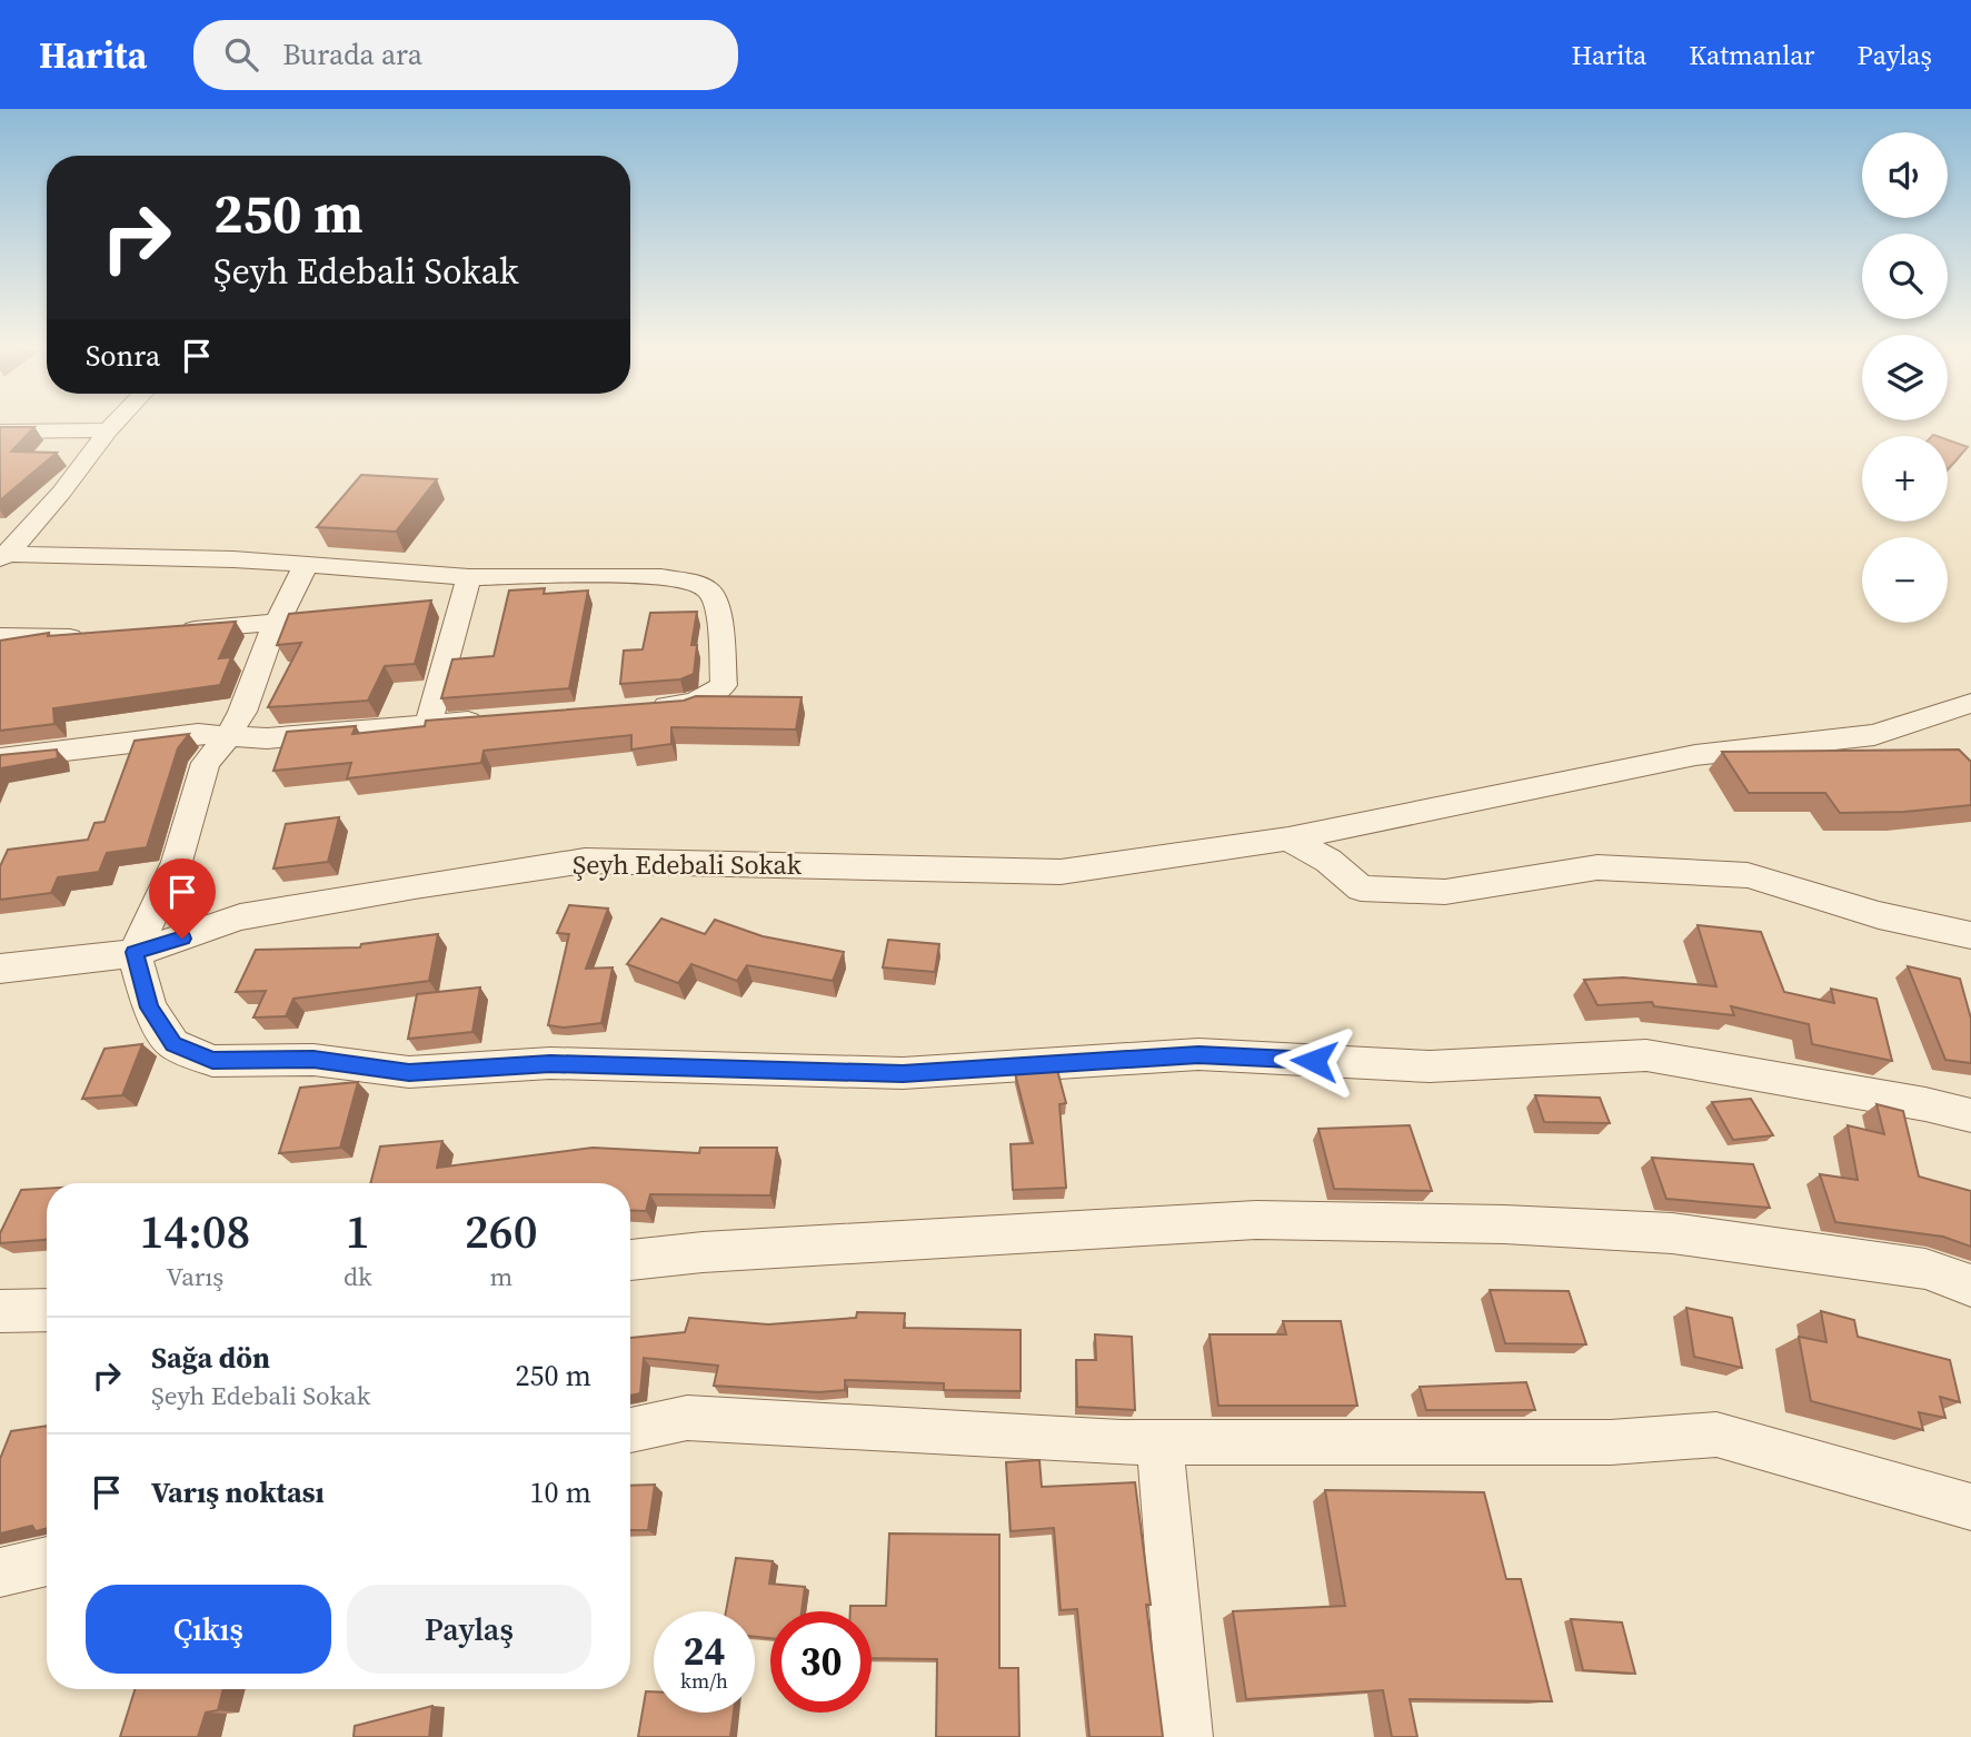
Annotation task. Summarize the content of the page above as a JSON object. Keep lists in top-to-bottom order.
{
  "streets": {
    "street": ["Şeyh Edebali Sokak"]
  },
  "page": {
    "header": "Harita",
    "search": "Burada ara",
    "nav": ["Harita", "Katmanlar", "Paylaş"],
    "map_buttons": ["+", "−"],
    "turn": ["250 m", "Şeyh Edebali Sokak"],
    "then": "Sonra",
    "eta": [
      "14:08",
      "Varış",
      "1",
      "dk",
      "260",
      "m"
    ],
    "list": [
      {
        "name": "Sağa dön",
        "note": "Şeyh Edebali Sokak",
        "value": "250 m"
      },
      {
        "name": "Varış noktası",
        "value": "10 m"
      }
    ],
    "buttons": ["Çıkış", "Paylaş"],
    "speed": "24 km/h",
    "limit": "30"
  }
}
